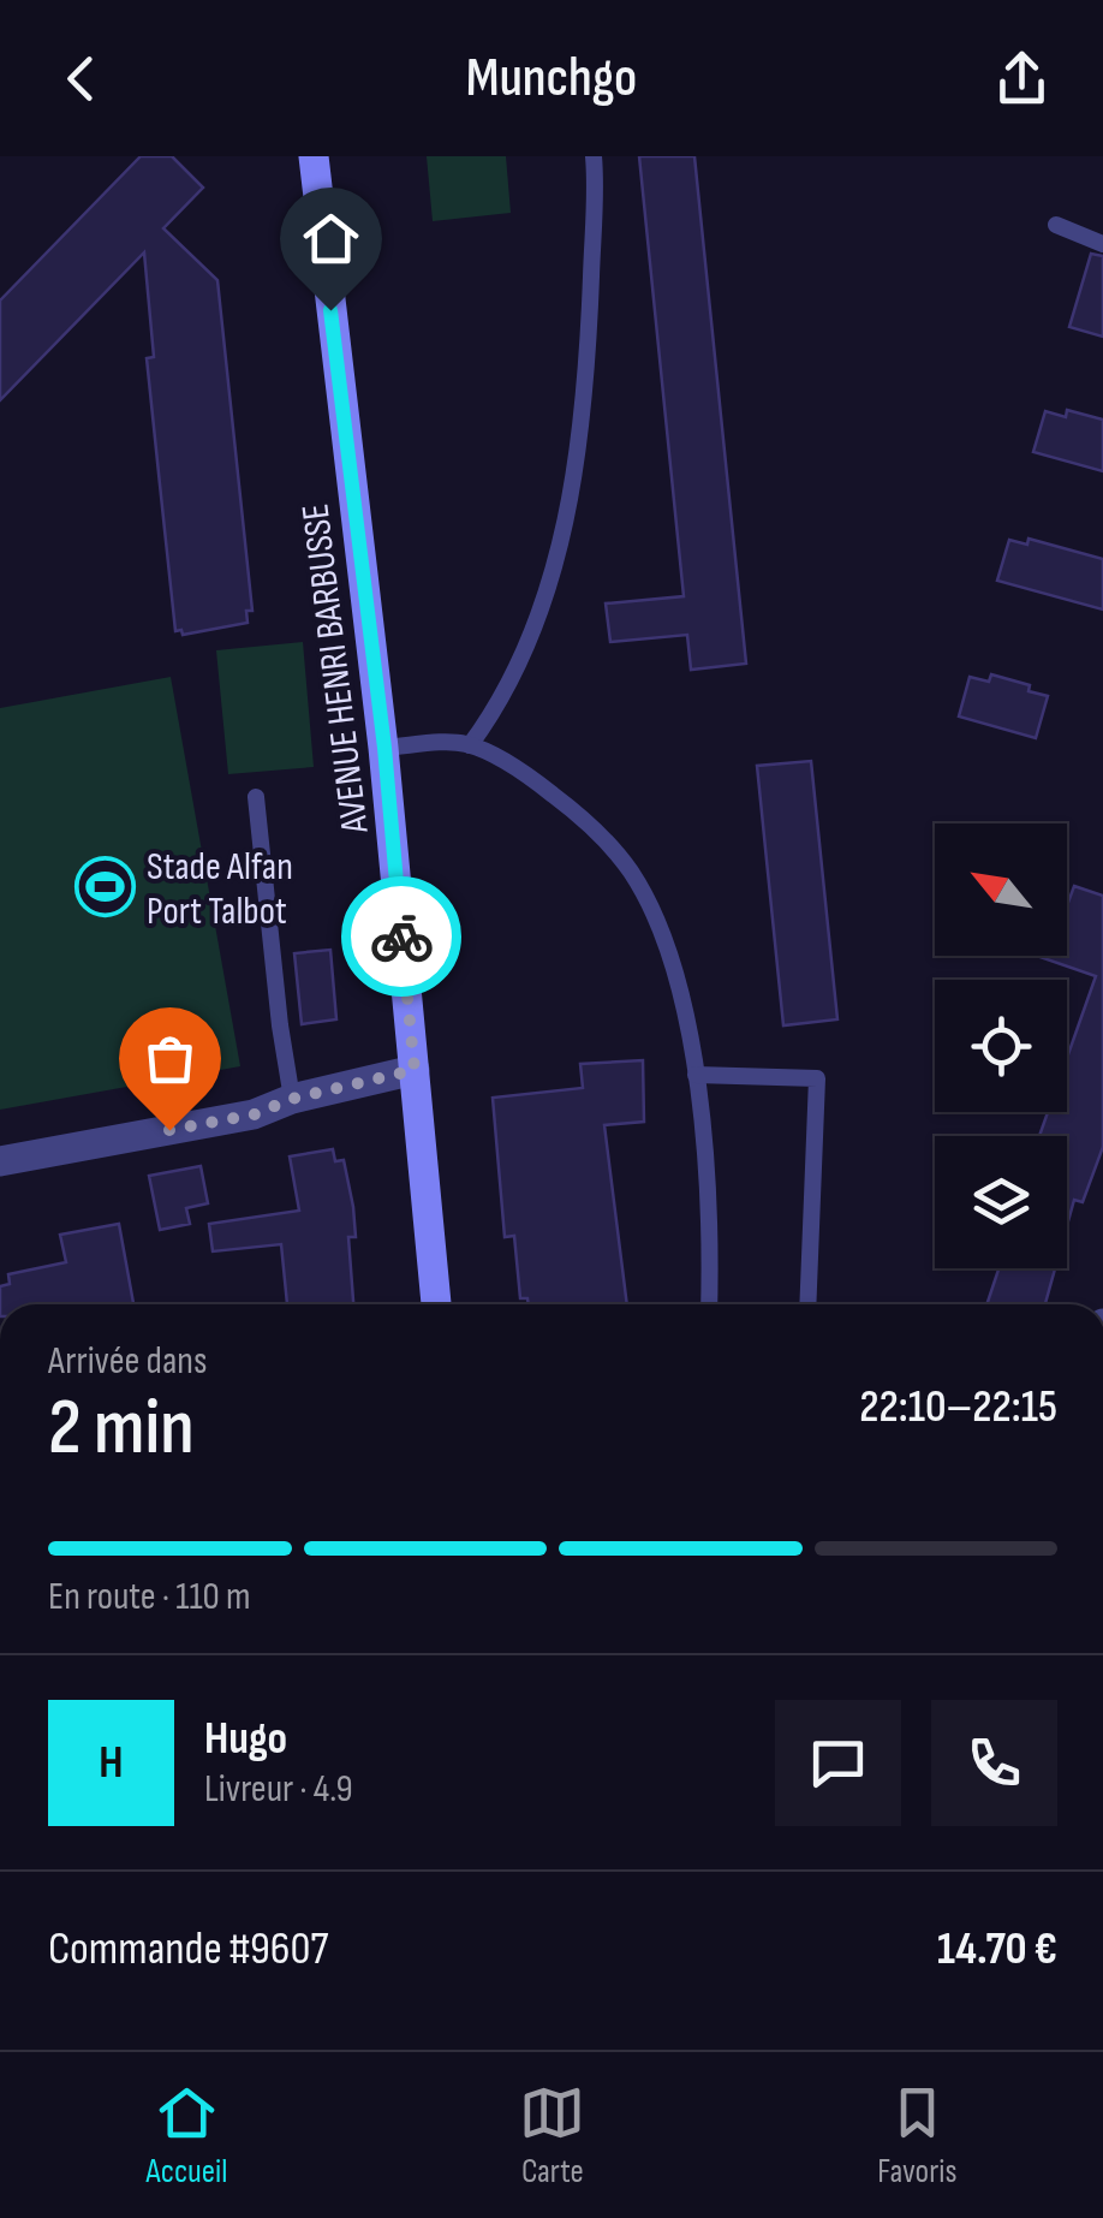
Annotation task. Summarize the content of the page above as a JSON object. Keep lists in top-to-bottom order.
{
  "streets": {
    "main road": ["AVENUE HENRI BARBUSSE"]
  },
  "places": {
    "sports": ["Stade Alfan Port Talbot"]
  },
  "north": "top left",
  "page": {
    "header": "Munchgo",
    "heading": ["2 min", "Arrivée dans", "22:10–22:15"],
    "panel": [
      "Hugo",
      "Livreur · 4.9",
      "Commande #9607",
      "14.70 €"
    ],
    "bar": "En route · 110 m",
    "round": "H",
    "tabs": ["Accueil", "Carte", "Favoris"]
  }
}
